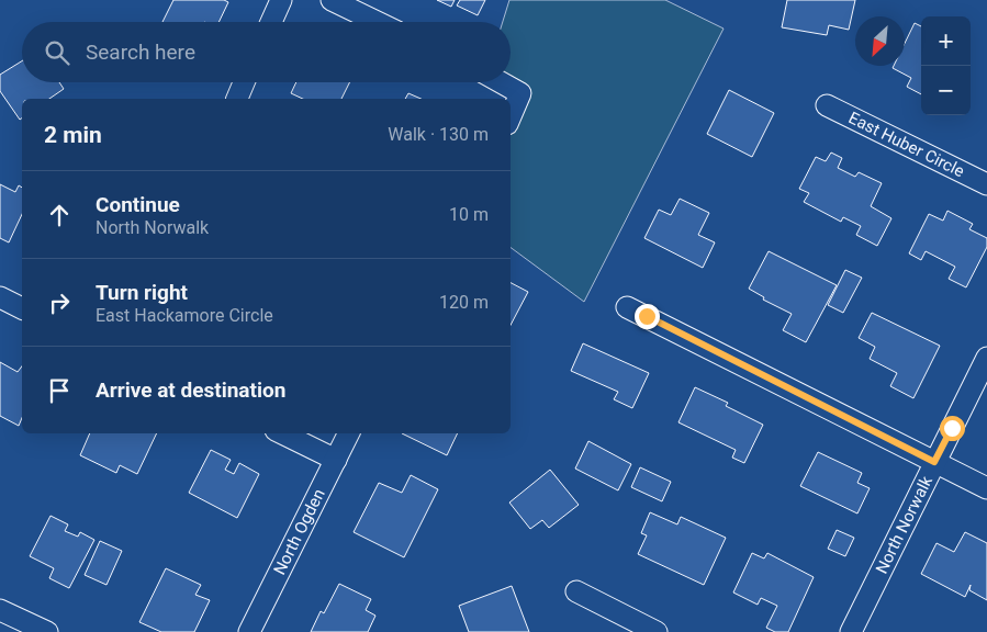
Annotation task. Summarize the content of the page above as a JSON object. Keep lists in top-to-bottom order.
{
  "streets": {
    "street": ["East Huber Circle", "North Norwalk", "North Ogden"]
  },
  "north": "bottom left",
  "page": {
    "map_buttons": ["+", "−"],
    "search": "Search here",
    "heading": ["2 min", "Walk · 130 m"],
    "list": [
      ["Continue", "North Norwalk", "10 m"],
      ["Turn right", "East Hackamore Circle", "120 m"],
      "Arrive at destination"
    ]
  }
}
